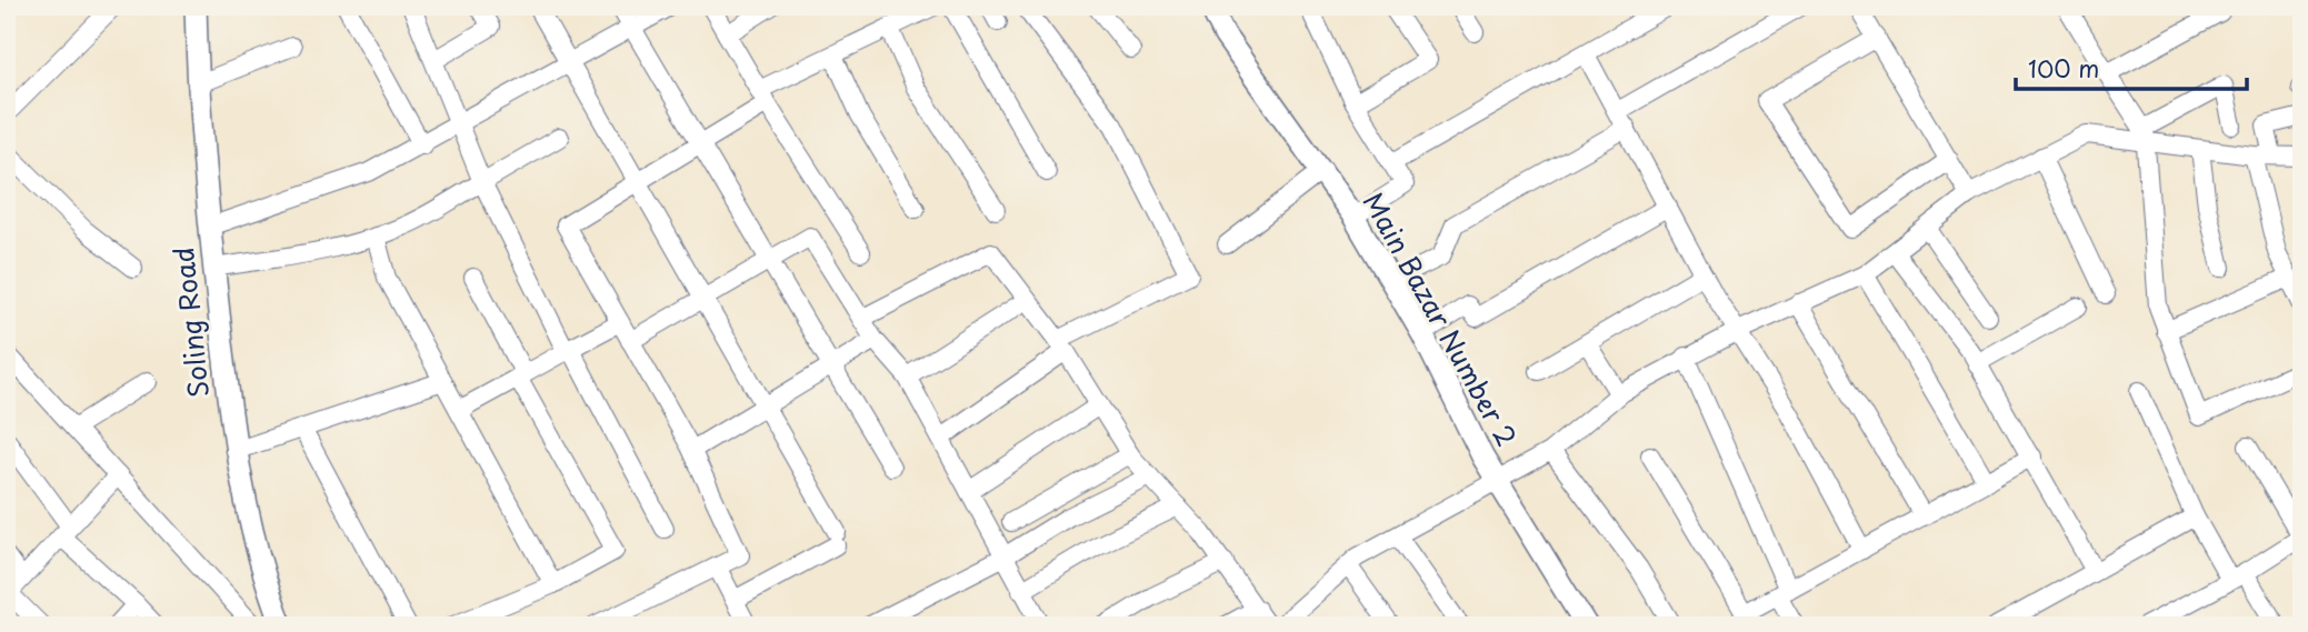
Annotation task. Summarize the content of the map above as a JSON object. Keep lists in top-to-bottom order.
{
  "streets": {
    "street": ["Main Bazar Number 2", "Soling Road"]
  },
  "scale_bar": "100 m"
}
